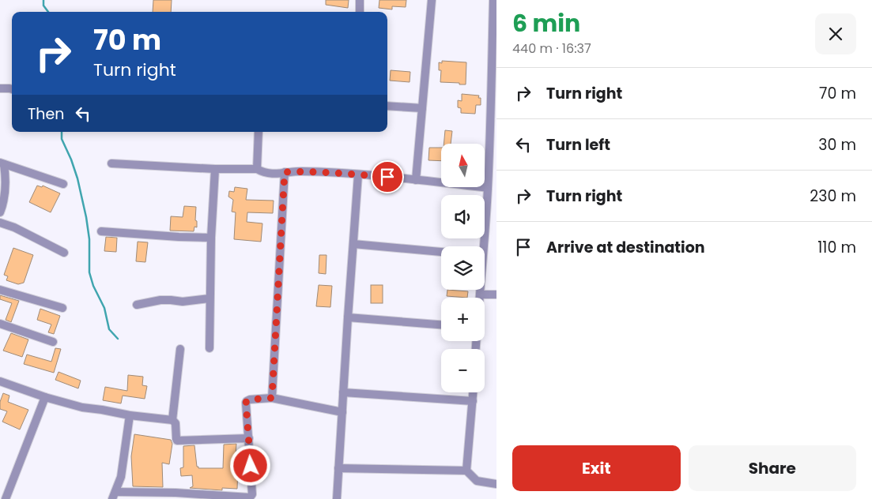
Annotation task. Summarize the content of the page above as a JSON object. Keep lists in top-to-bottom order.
{
  "north": "top",
  "page": {
    "heading": ["6 min", "440 m · 16:37"],
    "turn": ["70 m", "Turn right"],
    "list": [
      {
        "name": "Turn right",
        "value": "70 m"
      },
      {
        "name": "Turn left",
        "value": "30 m"
      },
      {
        "name": "Turn right",
        "value": "230 m"
      },
      {
        "name": "Arrive at destination",
        "value": "110 m"
      }
    ],
    "then": "Then",
    "map_buttons": ["+", "−"],
    "buttons": ["Exit", "Share"]
  }
}
